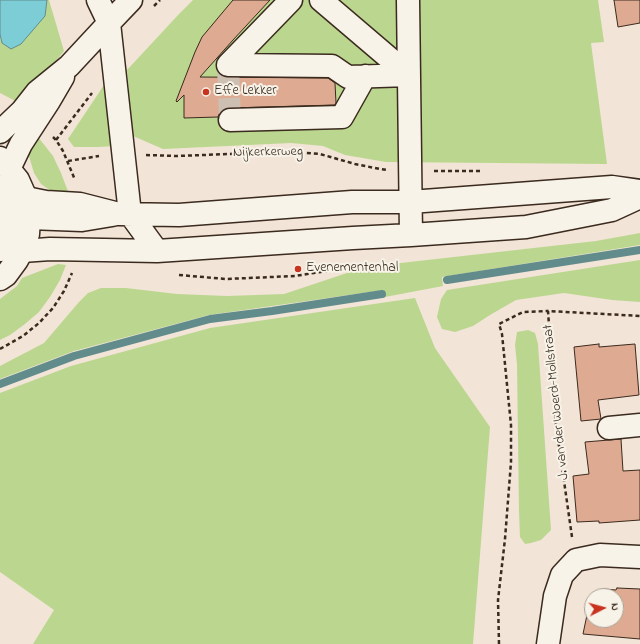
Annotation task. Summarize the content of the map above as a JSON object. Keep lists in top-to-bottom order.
{
  "streets": {
    "path": ["Nijkerkerweg", "J. van der Woerd-Mollstraat"]
  },
  "places": ["Effe Lekker", "Evenementenhal"],
  "north": "right"
}
